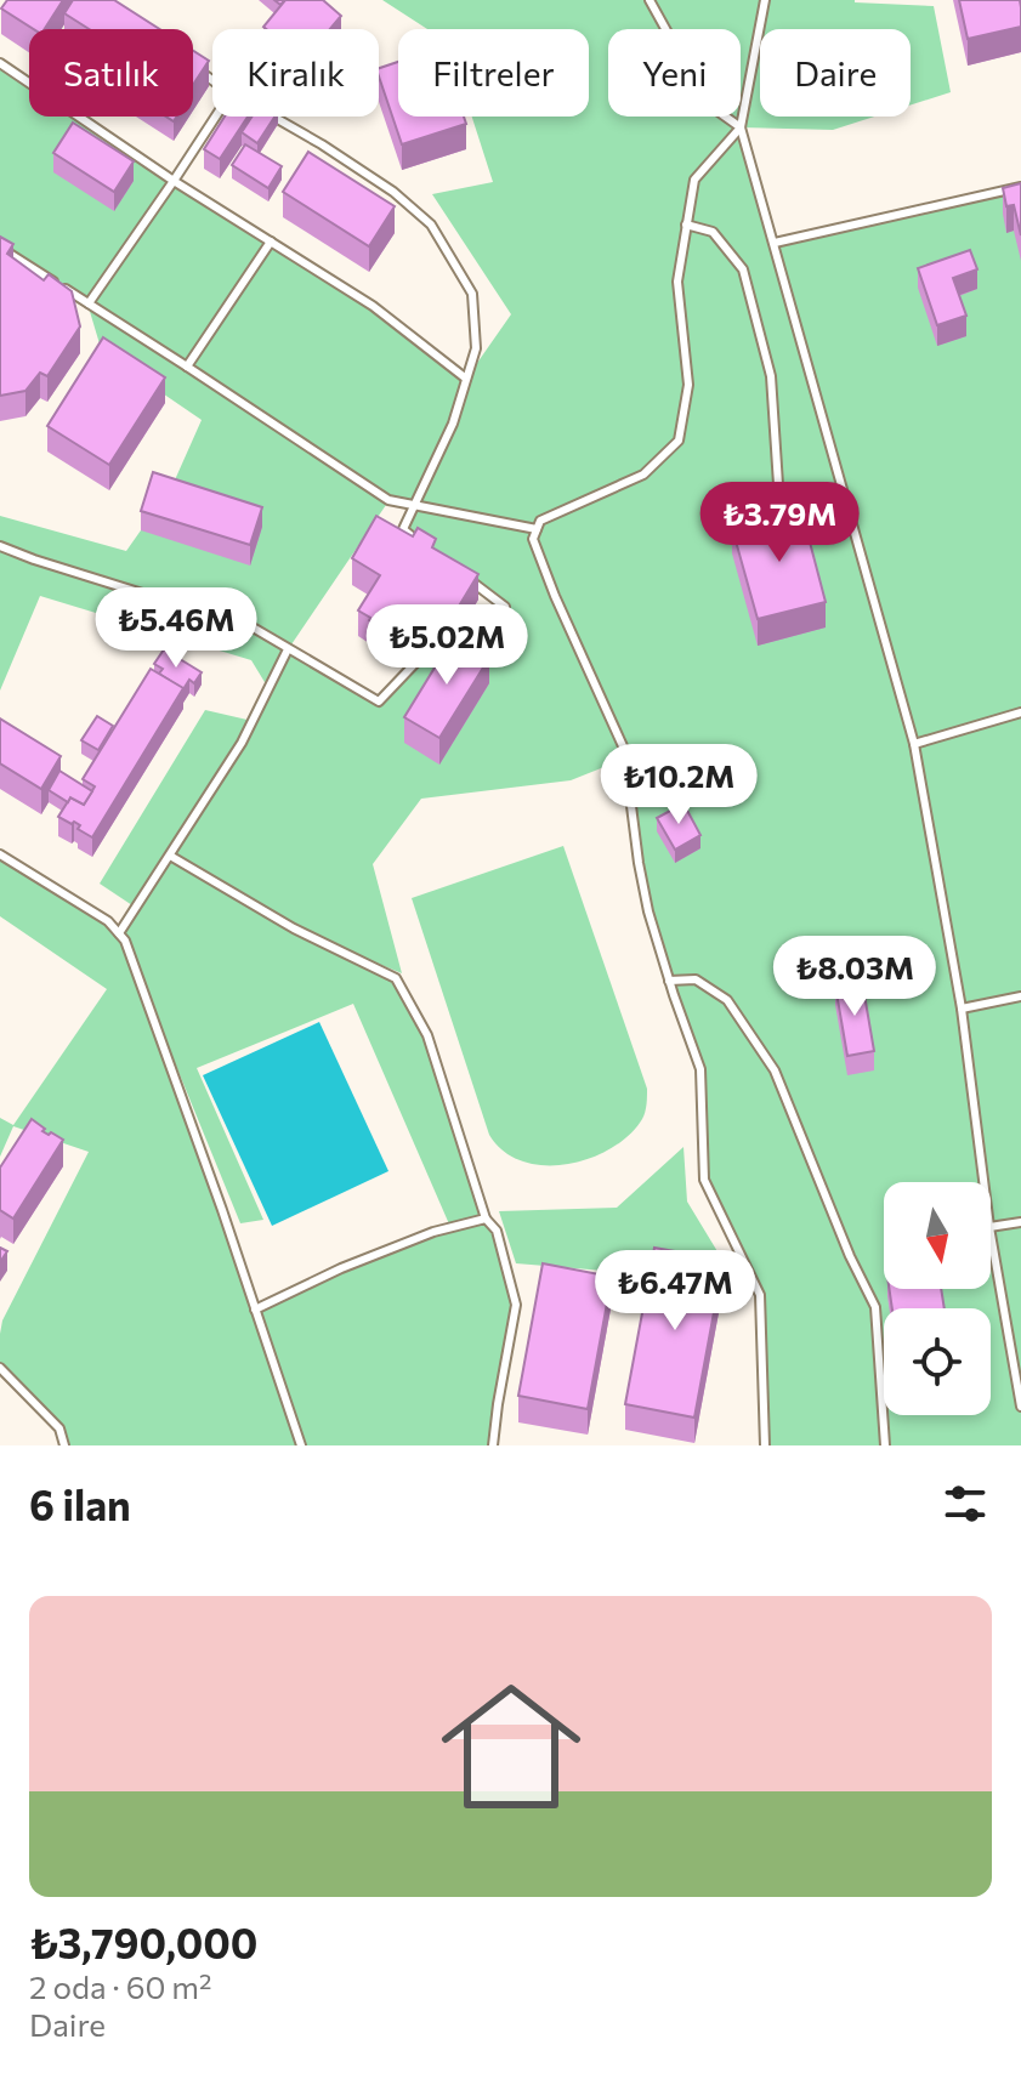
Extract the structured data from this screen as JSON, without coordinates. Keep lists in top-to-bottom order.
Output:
{
  "north": "bottom",
  "page": {
    "chip": [
      "Satılık",
      "Kiralık",
      "Filtreler",
      "Yeni",
      "Daire"
    ],
    "price": [
      "₺3.79M",
      "₺5.46M",
      "₺5.02M",
      "₺10.2M",
      "₺8.03M",
      "₺6.47M"
    ],
    "heading": "6 ilan",
    "list": [
      {
        "name": "₺3,790,000",
        "note": "2 oda · 60 m² · Daire"
      }
    ]
  }
}
